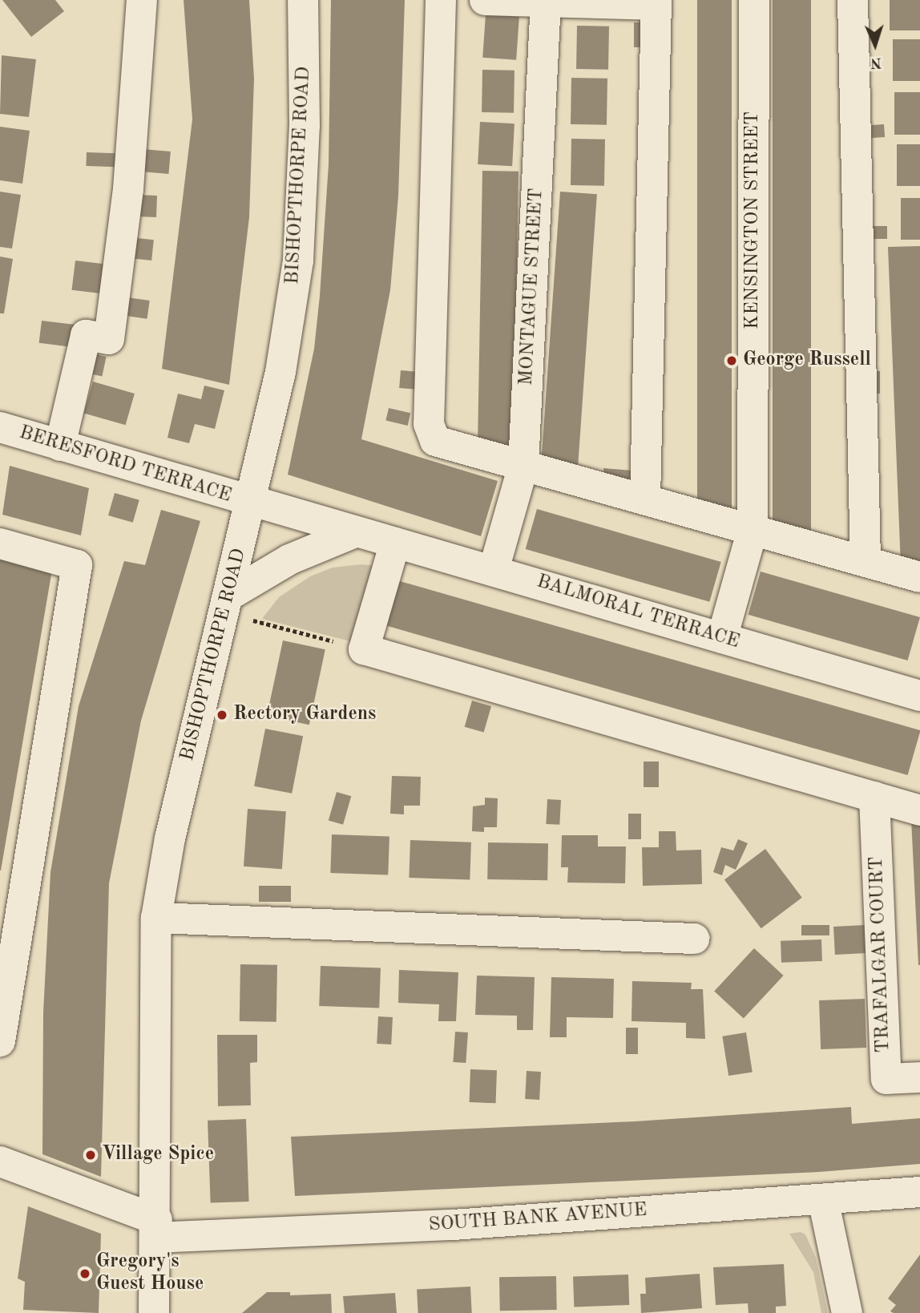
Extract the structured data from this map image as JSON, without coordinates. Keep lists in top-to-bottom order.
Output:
{
  "streets": {
    "street": [
      "BISHOPTHORPE ROAD",
      "KENSINGTON STREET",
      "MONTAGUE STREET",
      "BERESFORD TERRACE",
      "BALMORAL TERRACE",
      "TRAFALGAR COURT",
      "SOUTH BANK AVENUE"
    ]
  },
  "crossings": [
    ["BISHOPTHORPE ROAD", "BERESFORD TERRACE"],
    ["BISHOPTHORPE ROAD", "BALMORAL TERRACE"],
    ["BISHOPTHORPE ROAD", "SOUTH BANK AVENUE"],
    ["KENSINGTON STREET", "BALMORAL TERRACE"],
    ["MONTAGUE STREET", "BALMORAL TERRACE"],
    ["BERESFORD TERRACE", "BALMORAL TERRACE"]
  ],
  "places": [
    "George Russell",
    "Rectory Gardens",
    "Village Spice",
    "Gregory's Guest House"
  ],
  "north": "bottom"
}
